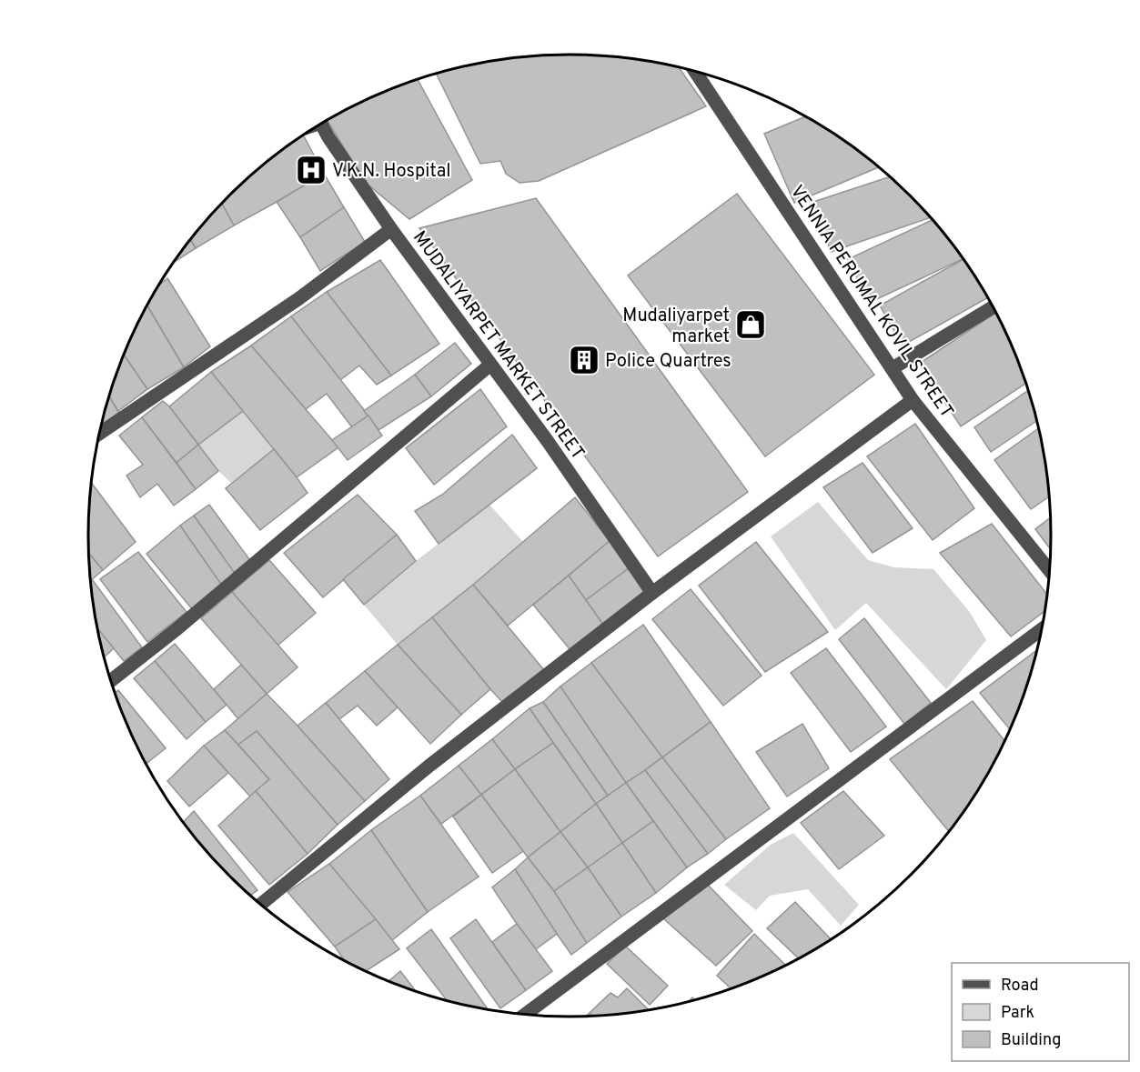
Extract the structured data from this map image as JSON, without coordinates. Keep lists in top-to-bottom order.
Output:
{
  "streets": {
    "street": ["VENNIA PERUMAL KOVIL STREET", "MUDALIYARPET MARKET STREET"]
  },
  "places": {
    "hospital": ["V.K.N. Hospital"],
    "shop": ["Mudaliyarpet market"],
    "building": ["Police Quartres"]
  },
  "legend": ["Road", "Park", "Building"]
}
